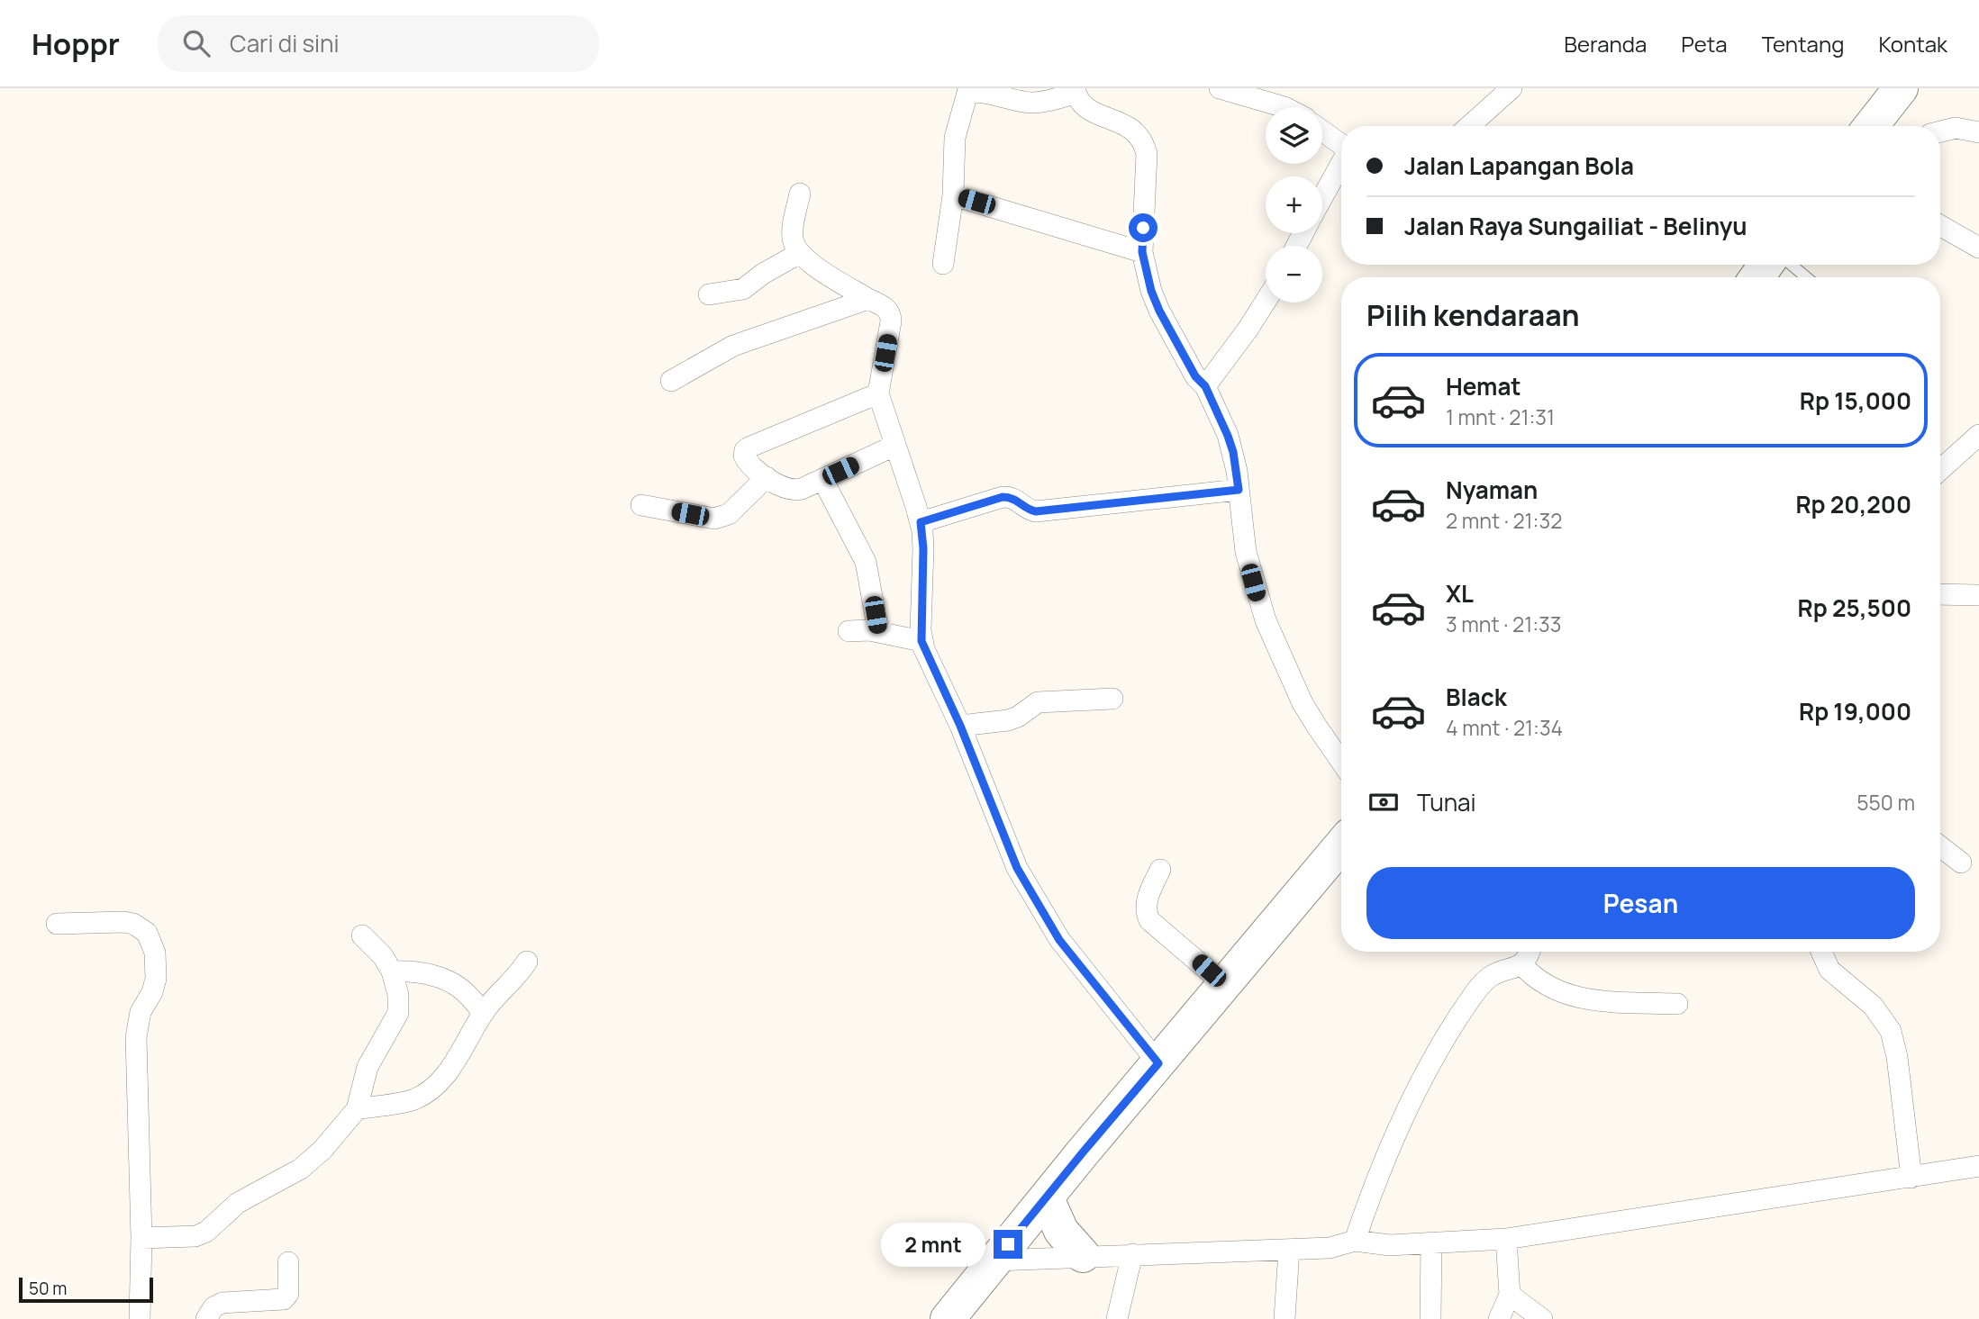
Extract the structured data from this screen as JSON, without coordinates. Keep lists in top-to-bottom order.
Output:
{
  "scale_bar": "50 m",
  "page": {
    "header": "Hoppr",
    "search": "Cari di sini",
    "nav": [
      "Beranda",
      "Peta",
      "Tentang",
      "Kontak"
    ],
    "map_buttons": ["+", "−"],
    "banner": ["Jalan Lapangan Bola", "Jalan Raya Sungailiat - Belinyu"],
    "heading": "Pilih kendaraan",
    "list": [
      {
        "name": "Hemat",
        "note": "1 mnt · 21:31",
        "value": "Rp 15,000"
      },
      {
        "name": "Nyaman",
        "note": "2 mnt · 21:32",
        "value": "Rp 20,200"
      },
      {
        "name": "XL",
        "note": "3 mnt · 21:33",
        "value": "Rp 25,500"
      },
      {
        "name": "Black",
        "note": "4 mnt · 21:34",
        "value": "Rp 19,000"
      }
    ],
    "pay": ["Tunai", "550 m"],
    "buttons": "Pesan",
    "bubble": "2 mnt",
    "scale": "50 m"
  }
}
